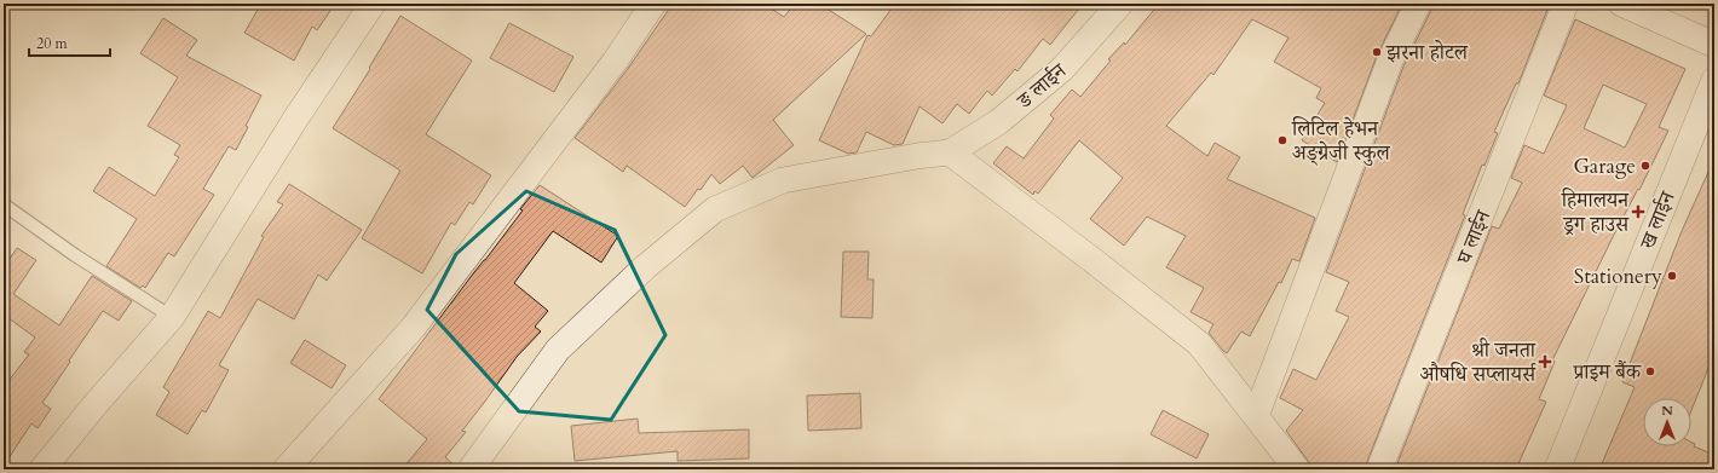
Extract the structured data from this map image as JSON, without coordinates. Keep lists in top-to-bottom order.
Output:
{
  "streets": {
    "street": ["ङ लाईन", "ख लाईन", "घ लाईन"]
  },
  "places": {
    "other": [
      "झरना होटल",
      "लिटिल हेभन अङ्‍ग्रेजी स्कुल",
      "Garage",
      "Stationery",
      "प्राइम बैंक"
    ],
    "health": ["हिमालयन ड्रग हाउस", "श्री जनता औषधि सप्लायर्स"]
  },
  "scale_bar": "20 m",
  "north": "top"
}
